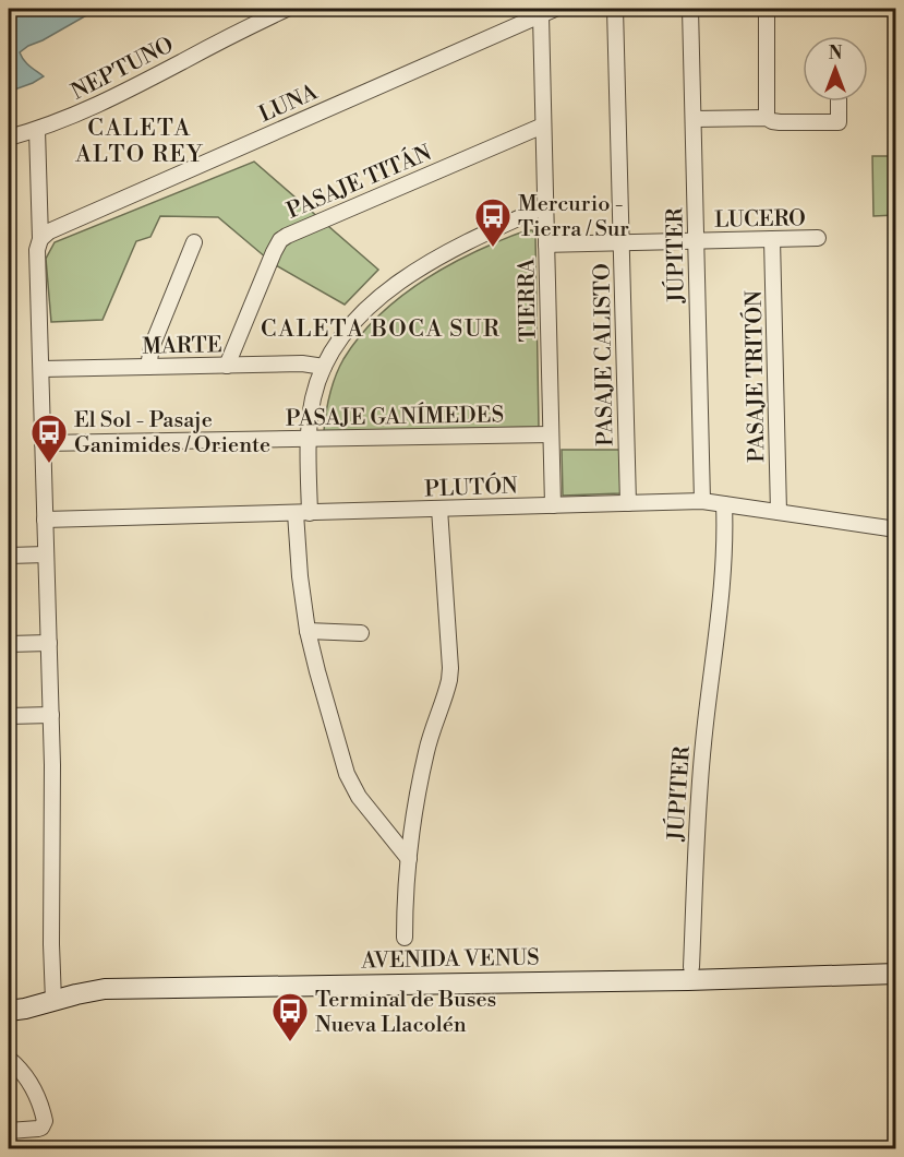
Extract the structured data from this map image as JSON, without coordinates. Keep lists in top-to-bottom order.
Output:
{
  "streets": {
    "street": [
      "NEPTUNO",
      "LUNA",
      "PASAJE TITÁN",
      "LUCERO",
      "JÚPITER",
      "TIERRA",
      "MARTE",
      "PASAJE CALISTO",
      "PASAJE TRITÓN",
      "PASAJE GANÍMEDES",
      "PLUTÓN",
      "AVENIDA VENUS"
    ]
  },
  "crossings": [
    ["LUNA", "TIERRA"],
    ["PASAJE TITÁN", "TIERRA"],
    ["PASAJE TITÁN", "MARTE"],
    ["LUCERO", "JÚPITER"],
    ["LUCERO", "TIERRA"],
    ["LUCERO", "PASAJE CALISTO"],
    ["LUCERO", "PASAJE TRITÓN"],
    ["JÚPITER", "PLUTÓN"],
    ["JÚPITER", "AVENIDA VENUS"],
    ["TIERRA", "PASAJE GANÍMEDES"],
    ["TIERRA", "PLUTÓN"],
    ["PASAJE CALISTO", "PLUTÓN"],
    ["PASAJE TRITÓN", "PLUTÓN"]
  ],
  "districts": ["CALETA ALTO REY", "CALETA BOCA SUR"],
  "places": {
    "bus stop": ["Mercurio - Tierra / Sur", "El Sol - Pasaje Ganimides / Oriente", "Terminal de Buses Nueva Llacolén"]
  },
  "north": "top"
}
